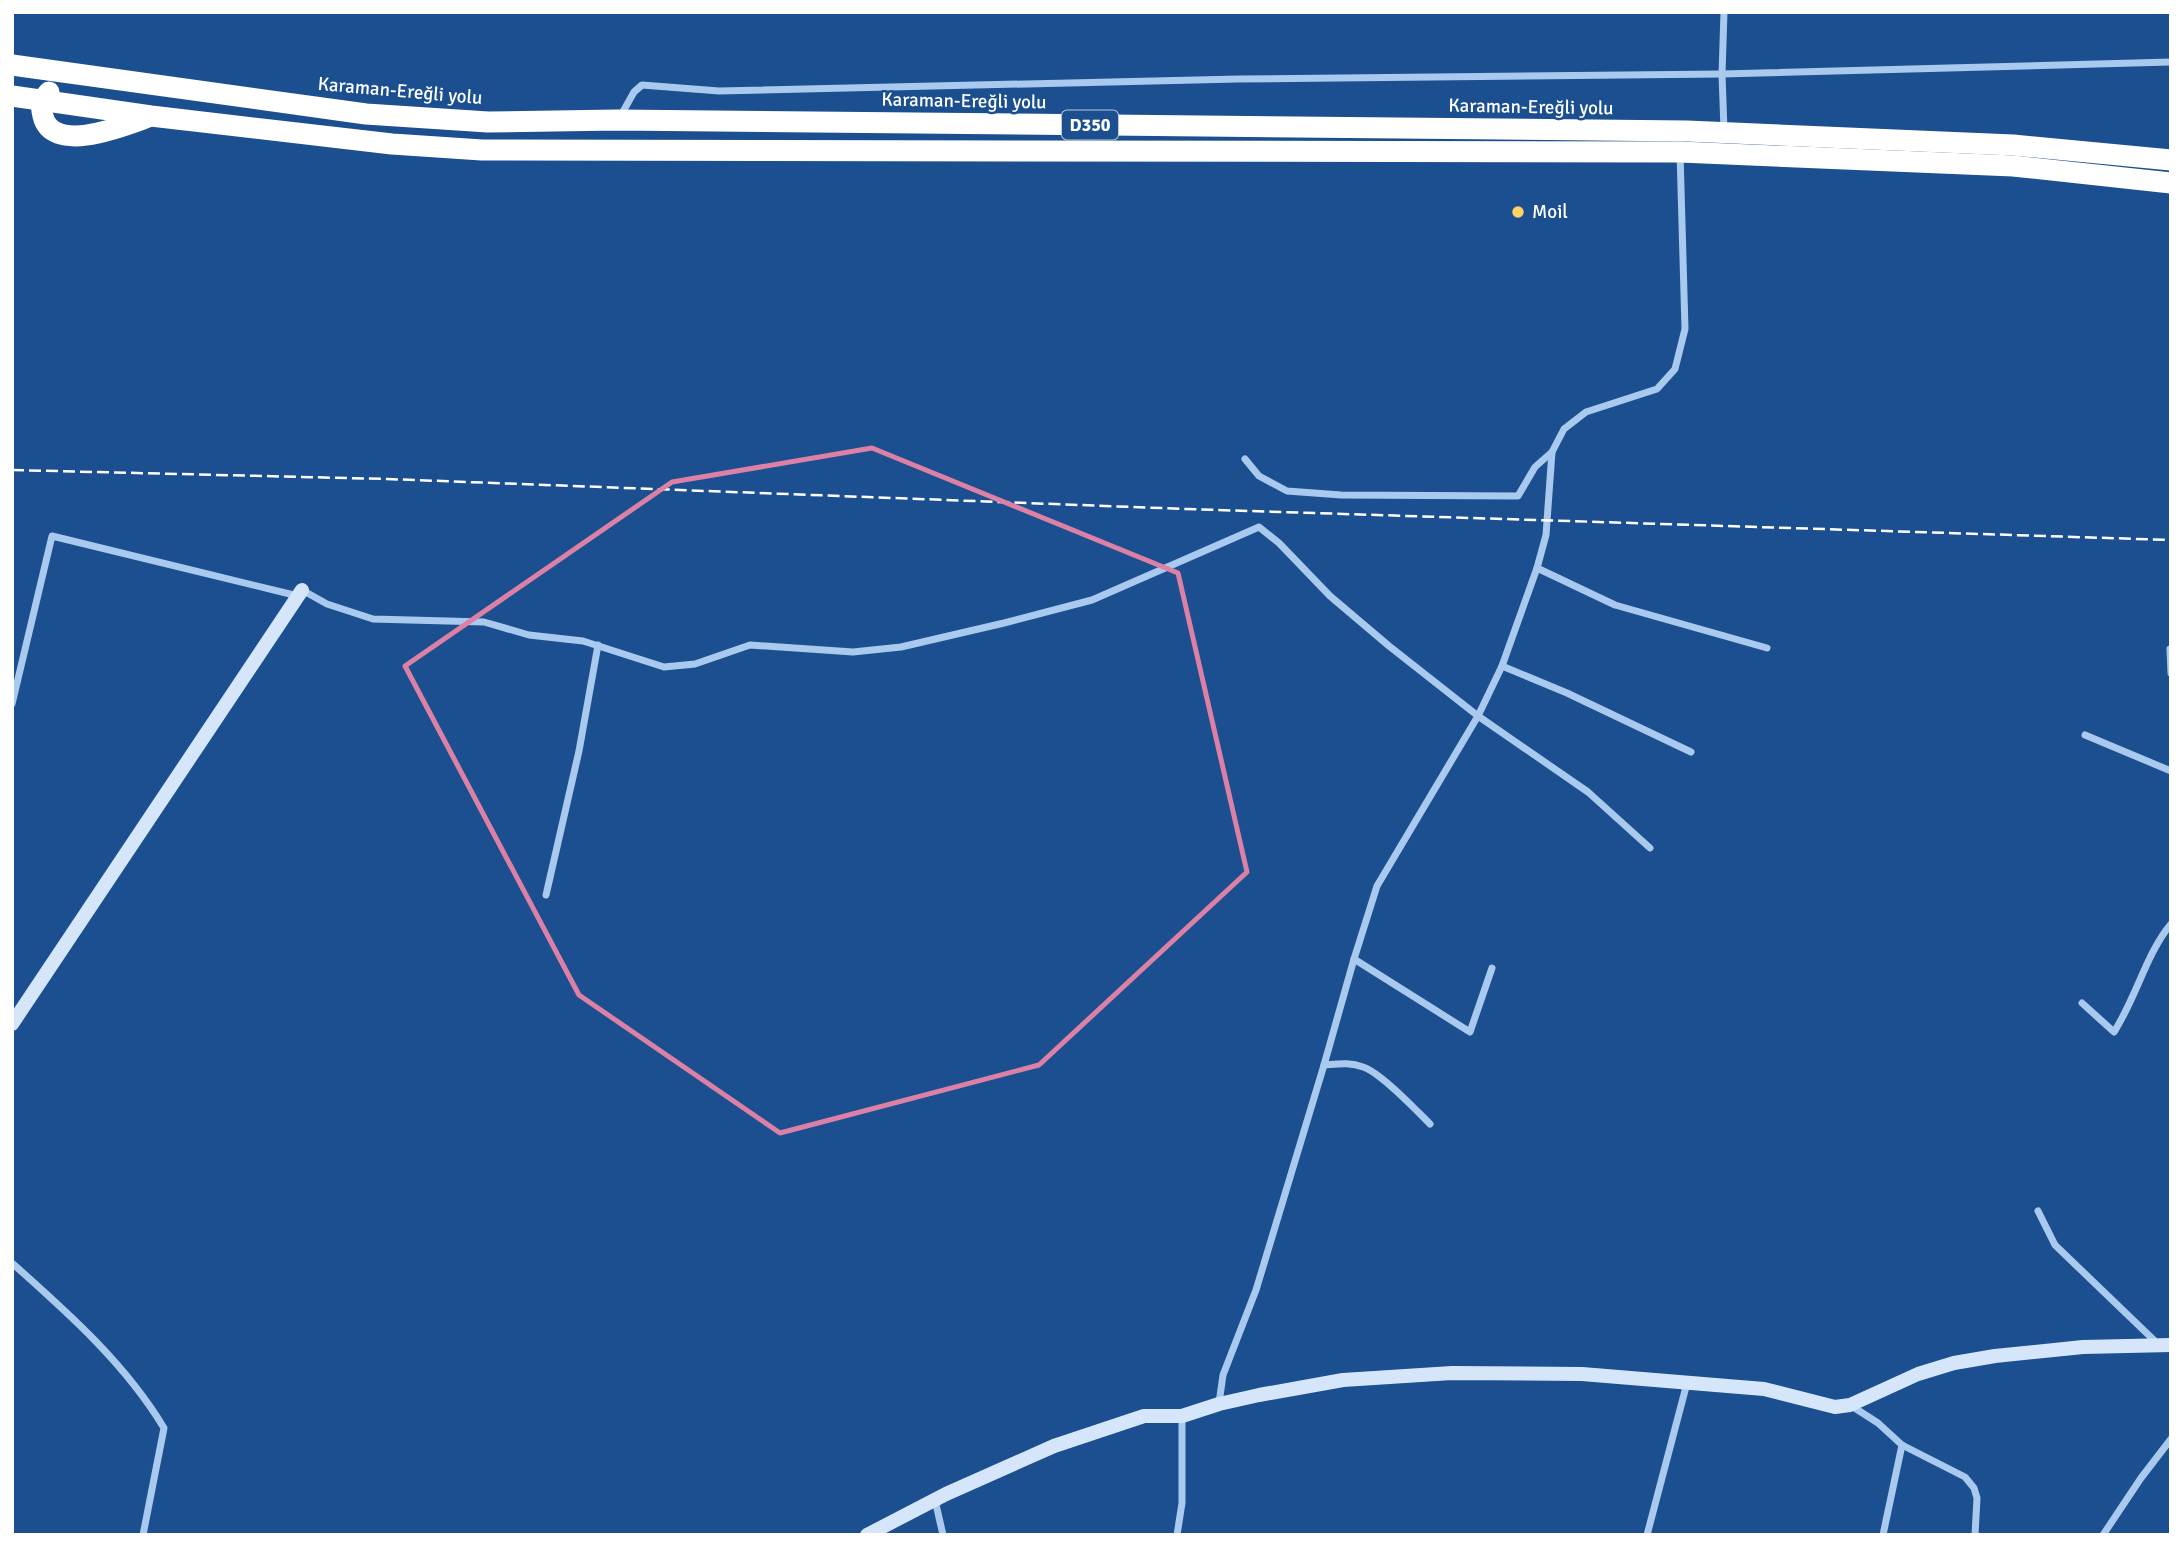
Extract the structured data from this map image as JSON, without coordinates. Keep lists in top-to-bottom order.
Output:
{
  "streets": {
    "highway": ["Karaman-Ereğli yolu", "D350"]
  },
  "places": ["Moil"]
}
